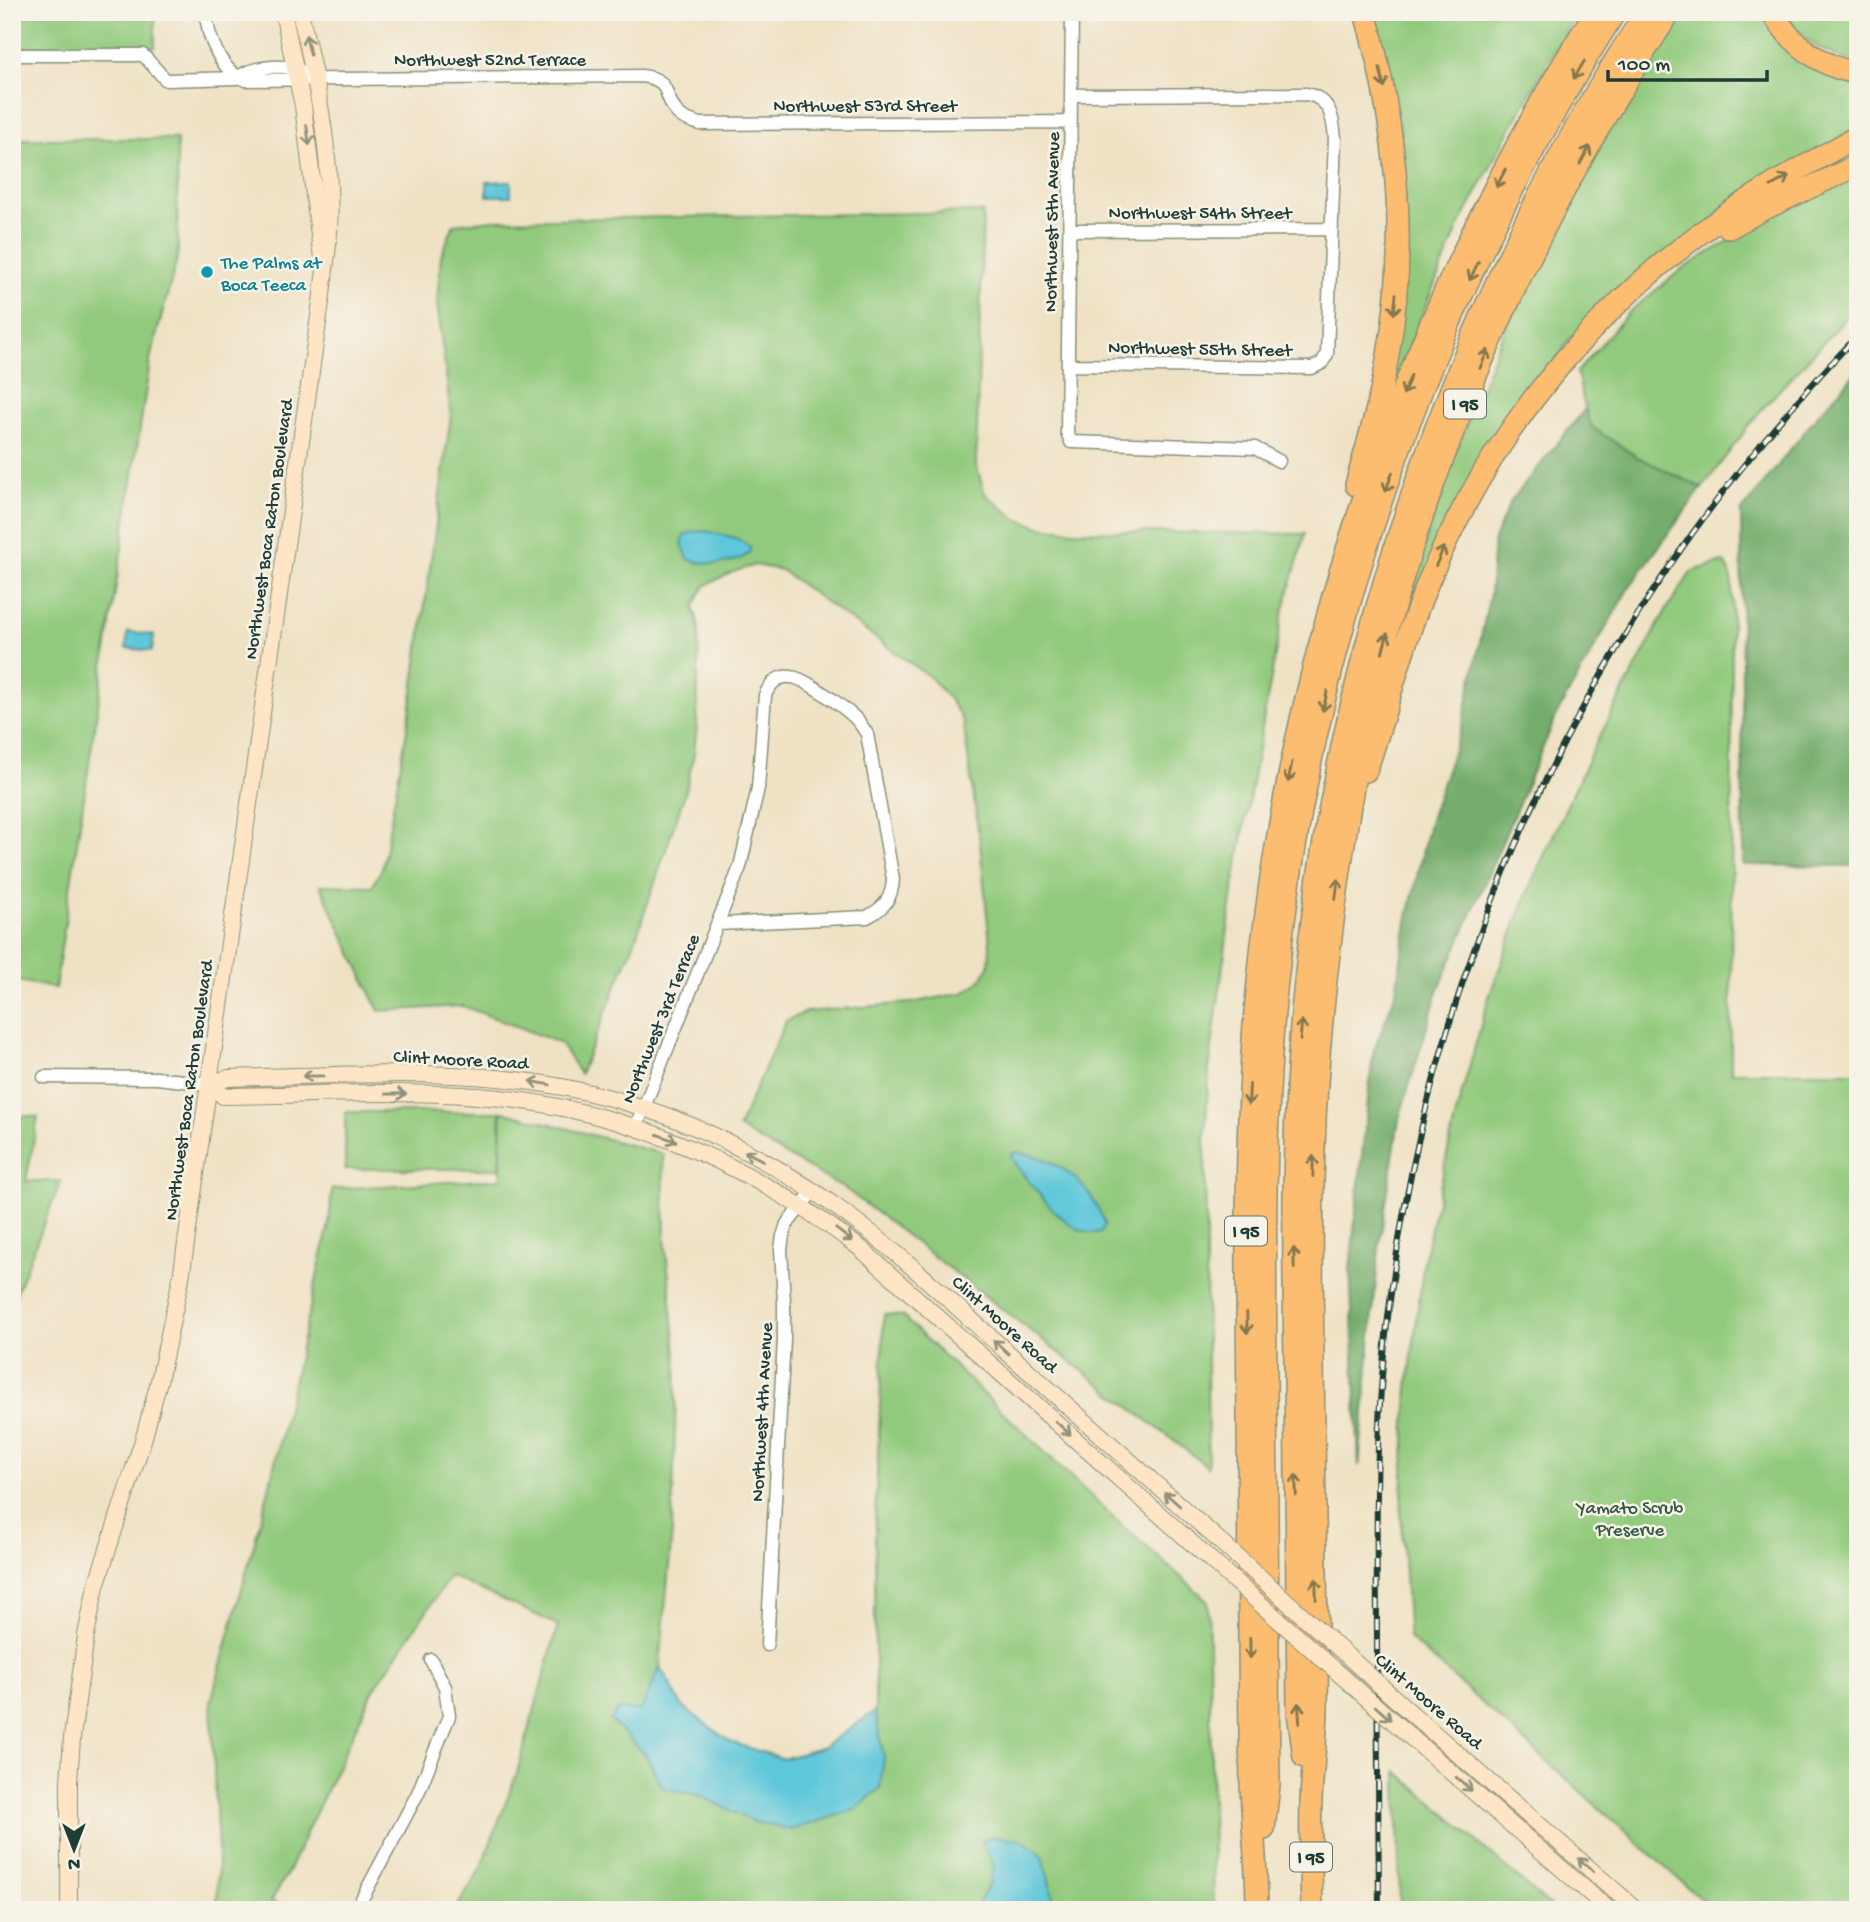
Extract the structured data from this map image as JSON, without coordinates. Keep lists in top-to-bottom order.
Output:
{
  "streets": {
    "highway": ["I 95"],
    "street": [
      "Northwest 52nd Terrace",
      "Northwest 53rd Street",
      "Northwest 54th Street",
      "Northwest 5th Avenue",
      "Northwest 55th Street",
      "Northwest Boca Raton Boulevard",
      "Northwest 3rd Terrace",
      "Clint Moore Road",
      "Northwest 4th Avenue"
    ]
  },
  "crossings": [
    ["Northwest 52nd Terrace", "Northwest 53rd Street"],
    ["Northwest 52nd Terrace", "Northwest Boca Raton Boulevard"],
    ["Northwest 53rd Street", "Northwest 5th Avenue"],
    ["Northwest 54th Street", "Northwest 5th Avenue"],
    ["Northwest 54th Street", "Northwest 55th Street"],
    ["Northwest 5th Avenue", "Northwest 55th Street"],
    ["Northwest Boca Raton Boulevard", "Clint Moore Road"],
    ["Northwest 3rd Terrace", "Clint Moore Road"],
    ["Clint Moore Road", "Northwest 4th Avenue"]
  ],
  "parks": ["Yamato Scrub Preserve"],
  "places": ["The Palms at Boca Teeca"],
  "scale_bar": "100 m",
  "north": "bottom"
}
